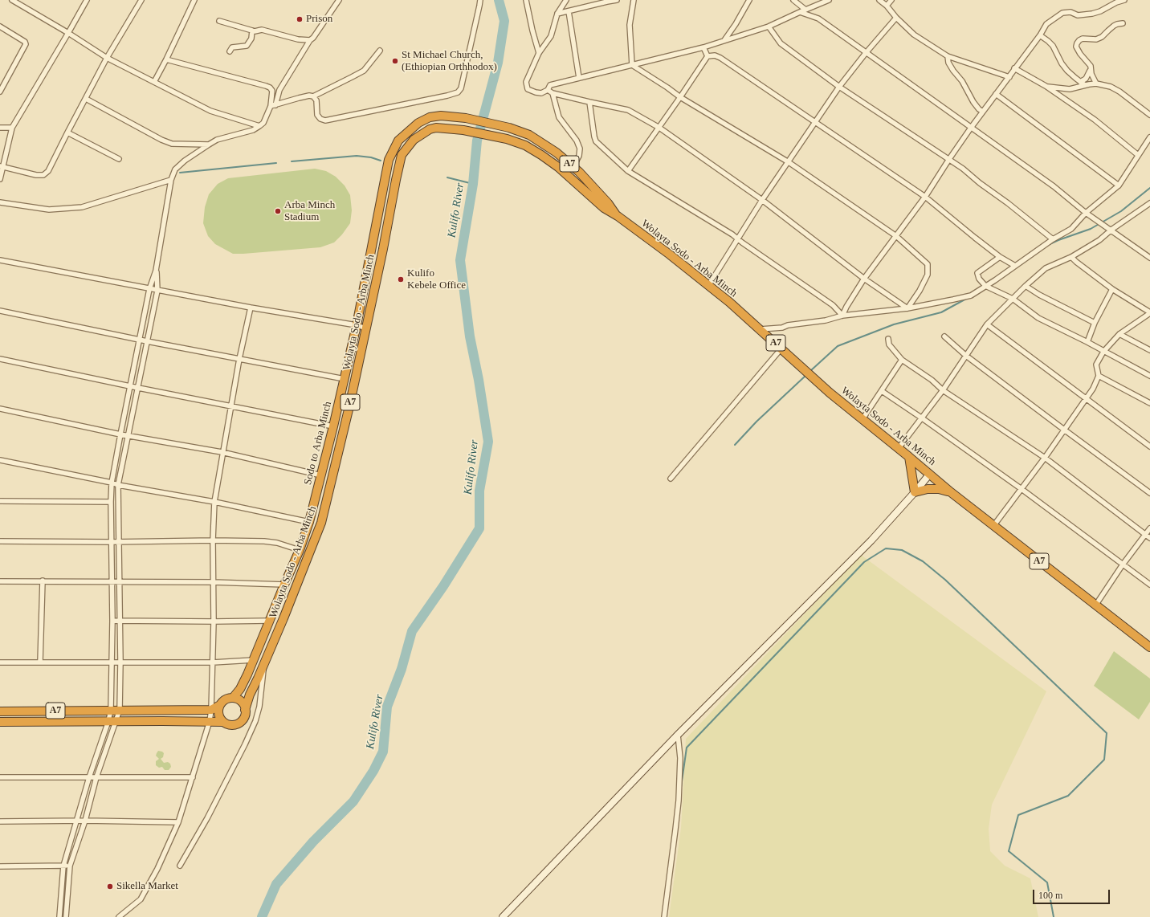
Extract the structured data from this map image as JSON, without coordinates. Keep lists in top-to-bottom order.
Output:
{
  "streets": {
    "highway": ["A7", "Wolayta Sodo - Arba Minch", "Sodo to Arba Minch"]
  },
  "crossings": [
    ["A7", "Wolayta Sodo - Arba Minch"],
    ["A7", "Sodo to Arba Minch"],
    ["Wolayta Sodo - Arba Minch", "Sodo to Arba Minch"]
  ],
  "water": ["Kulifo River"],
  "places": [
    "Prison",
    "St Michael Church, (Ethiopian Orthhodox)",
    "Arba Minch Stadium",
    "Kulifo Kebele Office",
    "Sikella Market"
  ],
  "scale_bar": "100 m"
}
